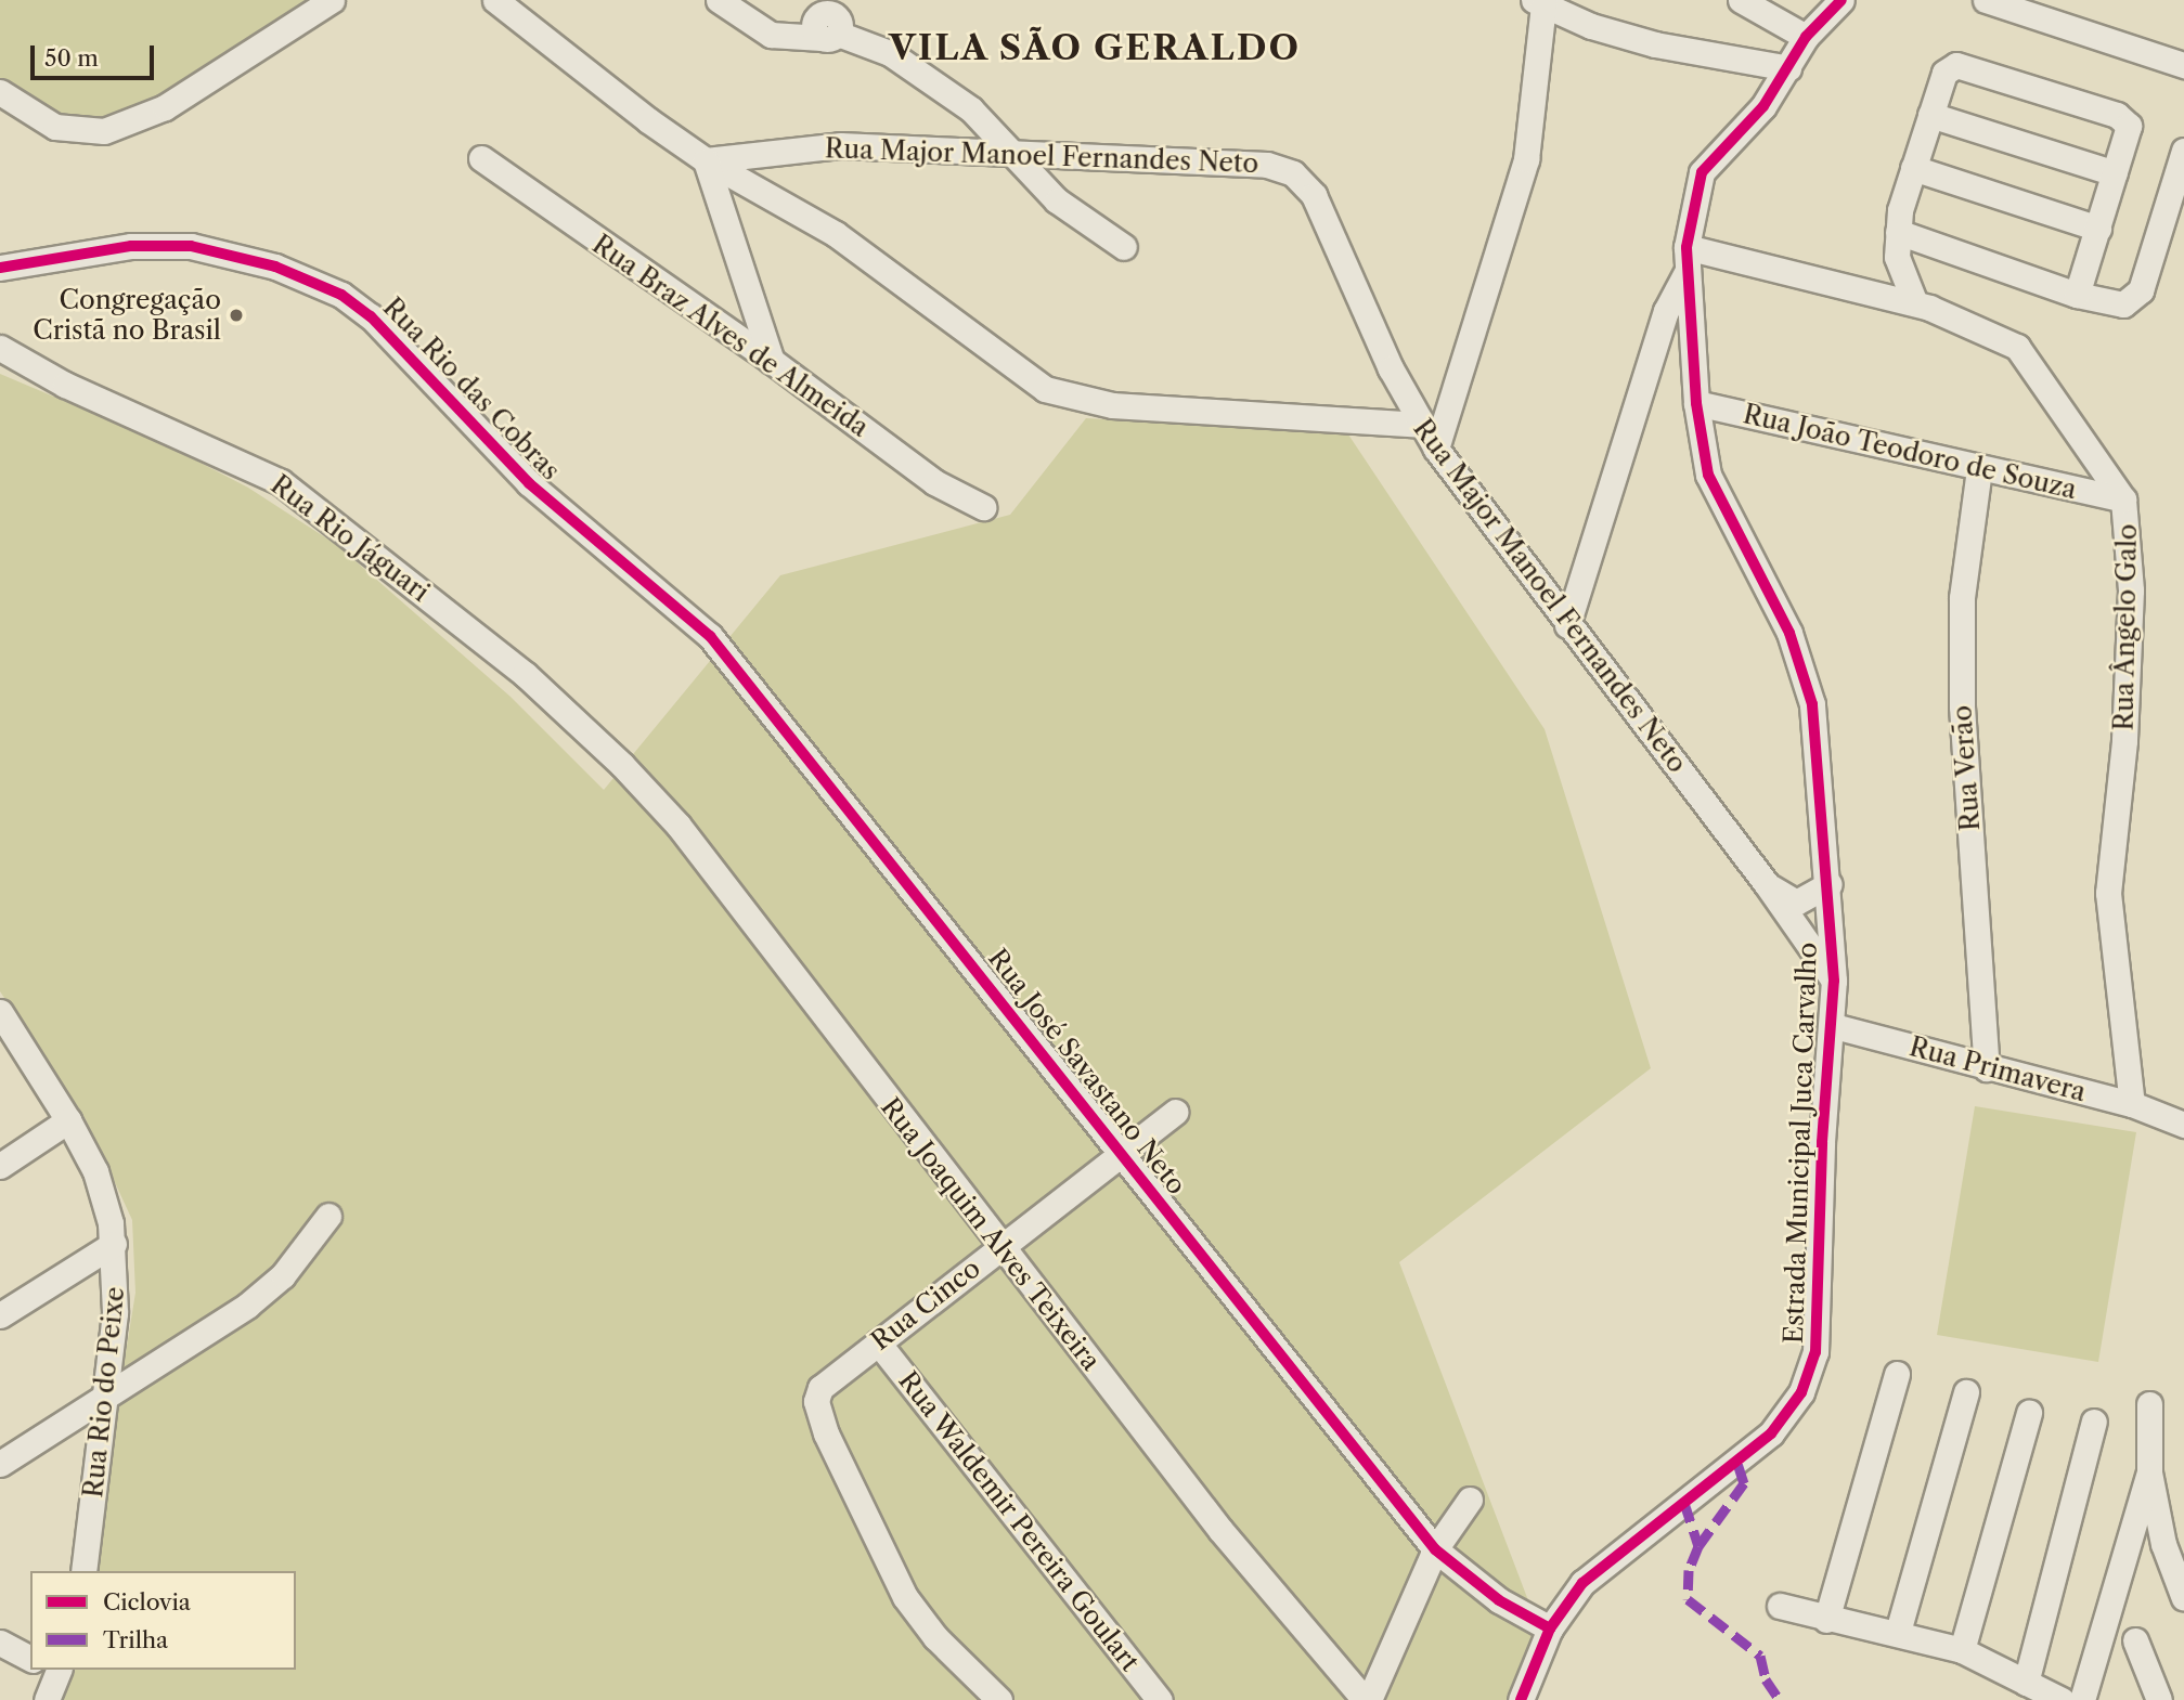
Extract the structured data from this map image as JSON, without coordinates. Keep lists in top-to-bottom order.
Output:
{
  "streets": {
    "street": [
      "Rua Major Manoel Fernandes Neto",
      "Rua Braz Alves de Almeida",
      "Rua Rio das Cobras",
      "Rua João Teodoro de Souza",
      "Rua Rio Jáguari",
      "Rua Ângelo Galo",
      "Rua Verão",
      "Rua Primavera",
      "Rua José Savastano Neto",
      "Estrada Municipal Juca Carvalho",
      "Rua Joaquim Alves Teixeira",
      "Rua Cinco",
      "Rua Rio do Peixe",
      "Rua Waldemir Pereira Goulart"
    ]
  },
  "crossings": [
    ["Rua Major Manoel Fernandes Neto", "Estrada Municipal Juca Carvalho"],
    ["Rua Rio das Cobras", "Rua José Savastano Neto"],
    ["Rua João Teodoro de Souza", "Rua Ângelo Galo"],
    ["Rua João Teodoro de Souza", "Rua Verão"],
    ["Rua João Teodoro de Souza", "Estrada Municipal Juca Carvalho"],
    ["Rua Rio Jáguari", "Rua Joaquim Alves Teixeira"],
    ["Rua Ângelo Galo", "Rua Primavera"],
    ["Rua Ângelo Galo", "Estrada Municipal Juca Carvalho"],
    ["Rua Verão", "Rua Primavera"],
    ["Rua Primavera", "Estrada Municipal Juca Carvalho"],
    ["Rua José Savastano Neto", "Estrada Municipal Juca Carvalho"],
    ["Rua José Savastano Neto", "Rua Cinco"],
    ["Rua Joaquim Alves Teixeira", "Rua Cinco"],
    ["Rua Cinco", "Rua Waldemir Pereira Goulart"]
  ],
  "districts": ["VILA SÃO GERALDO"],
  "places": ["Congregação Cristã no Brasil"],
  "legend": ["Ciclovia", "Trilha"],
  "scale_bar": "50 m"
}
